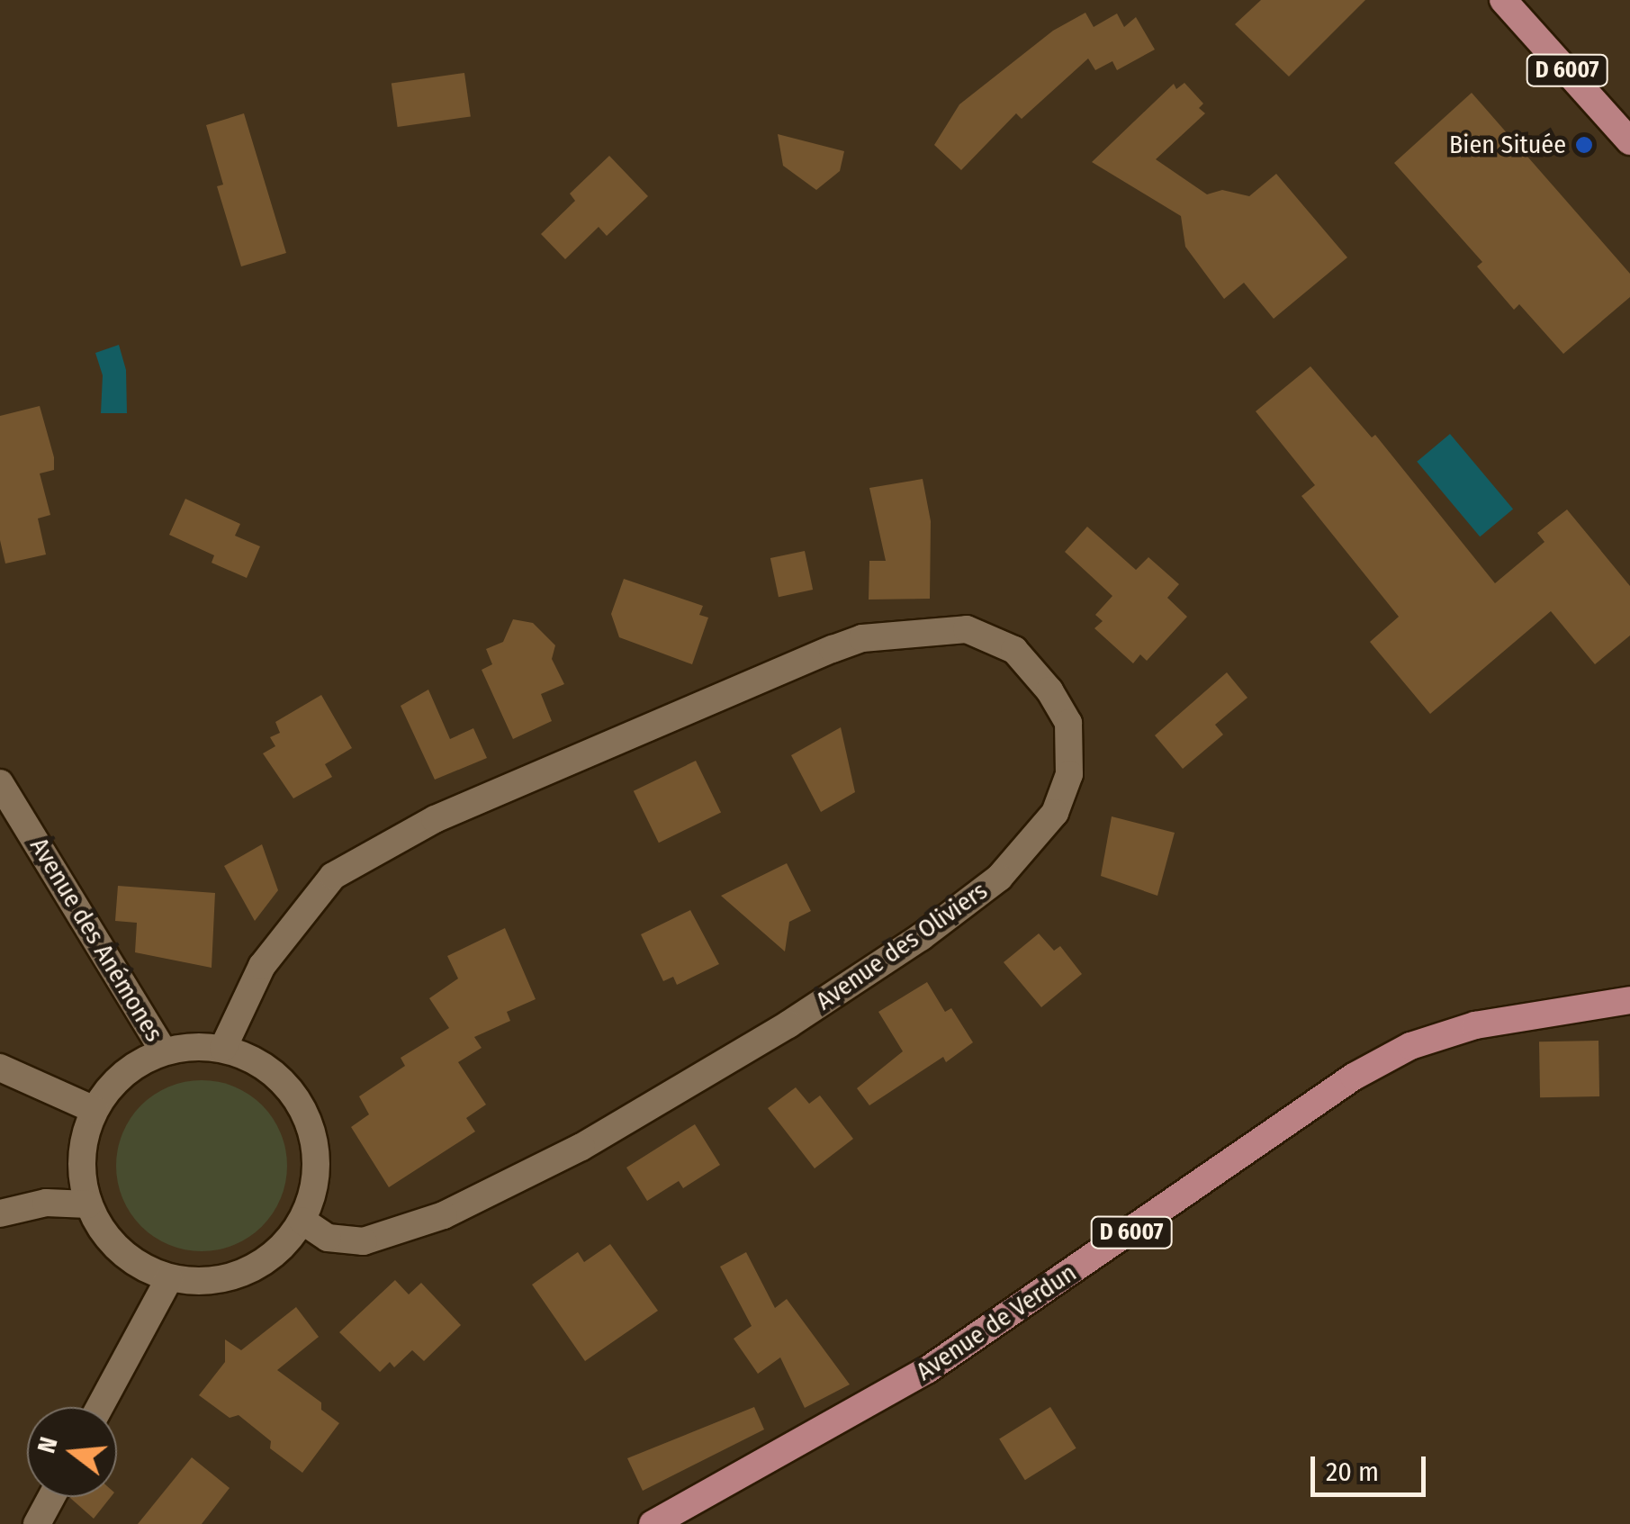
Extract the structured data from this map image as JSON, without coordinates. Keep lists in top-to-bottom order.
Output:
{
  "streets": {
    "main road": ["D 6007", "Avenue de Verdun"],
    "street": ["Avenue des Anémones", "Avenue des Oliviers"]
  },
  "crossings": [
    ["Avenue des Anémones", "Avenue des Oliviers"]
  ],
  "places": ["Bien Située"],
  "scale_bar": "20 m",
  "north": "left"
}
